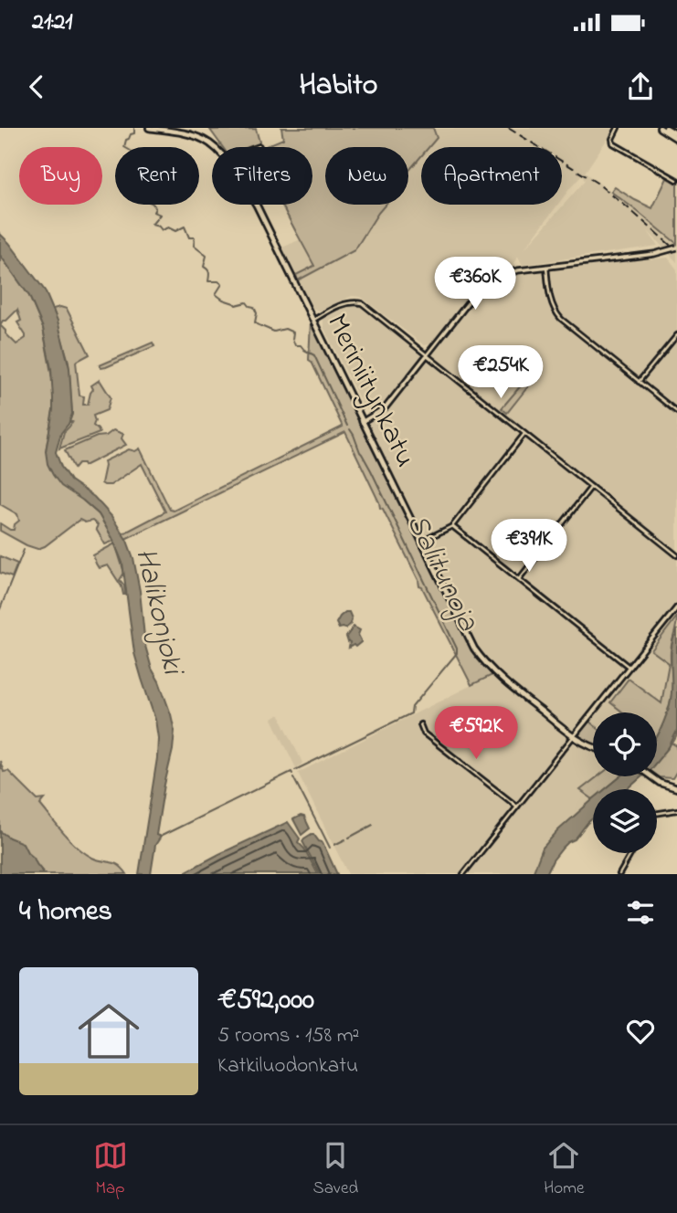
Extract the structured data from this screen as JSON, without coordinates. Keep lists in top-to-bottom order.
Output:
{
  "streets": {
    "main road": ["Meriniitynkatu"]
  },
  "water": ["Salitunoja", "Halikonjoki"],
  "page": {
    "status": "21:21",
    "header": "Habito",
    "chip": [
      "Buy",
      "Rent",
      "Filters",
      "New",
      "Apartment"
    ],
    "price": [
      "€360K",
      "€254K",
      "€391K",
      "€592K"
    ],
    "heading": "4 homes",
    "list": [
      {
        "name": "€592,000",
        "note": "5 rooms · 158 m² · Katkiluodonkatu"
      }
    ],
    "tabs": ["Map", "Saved", "Home"]
  }
}
